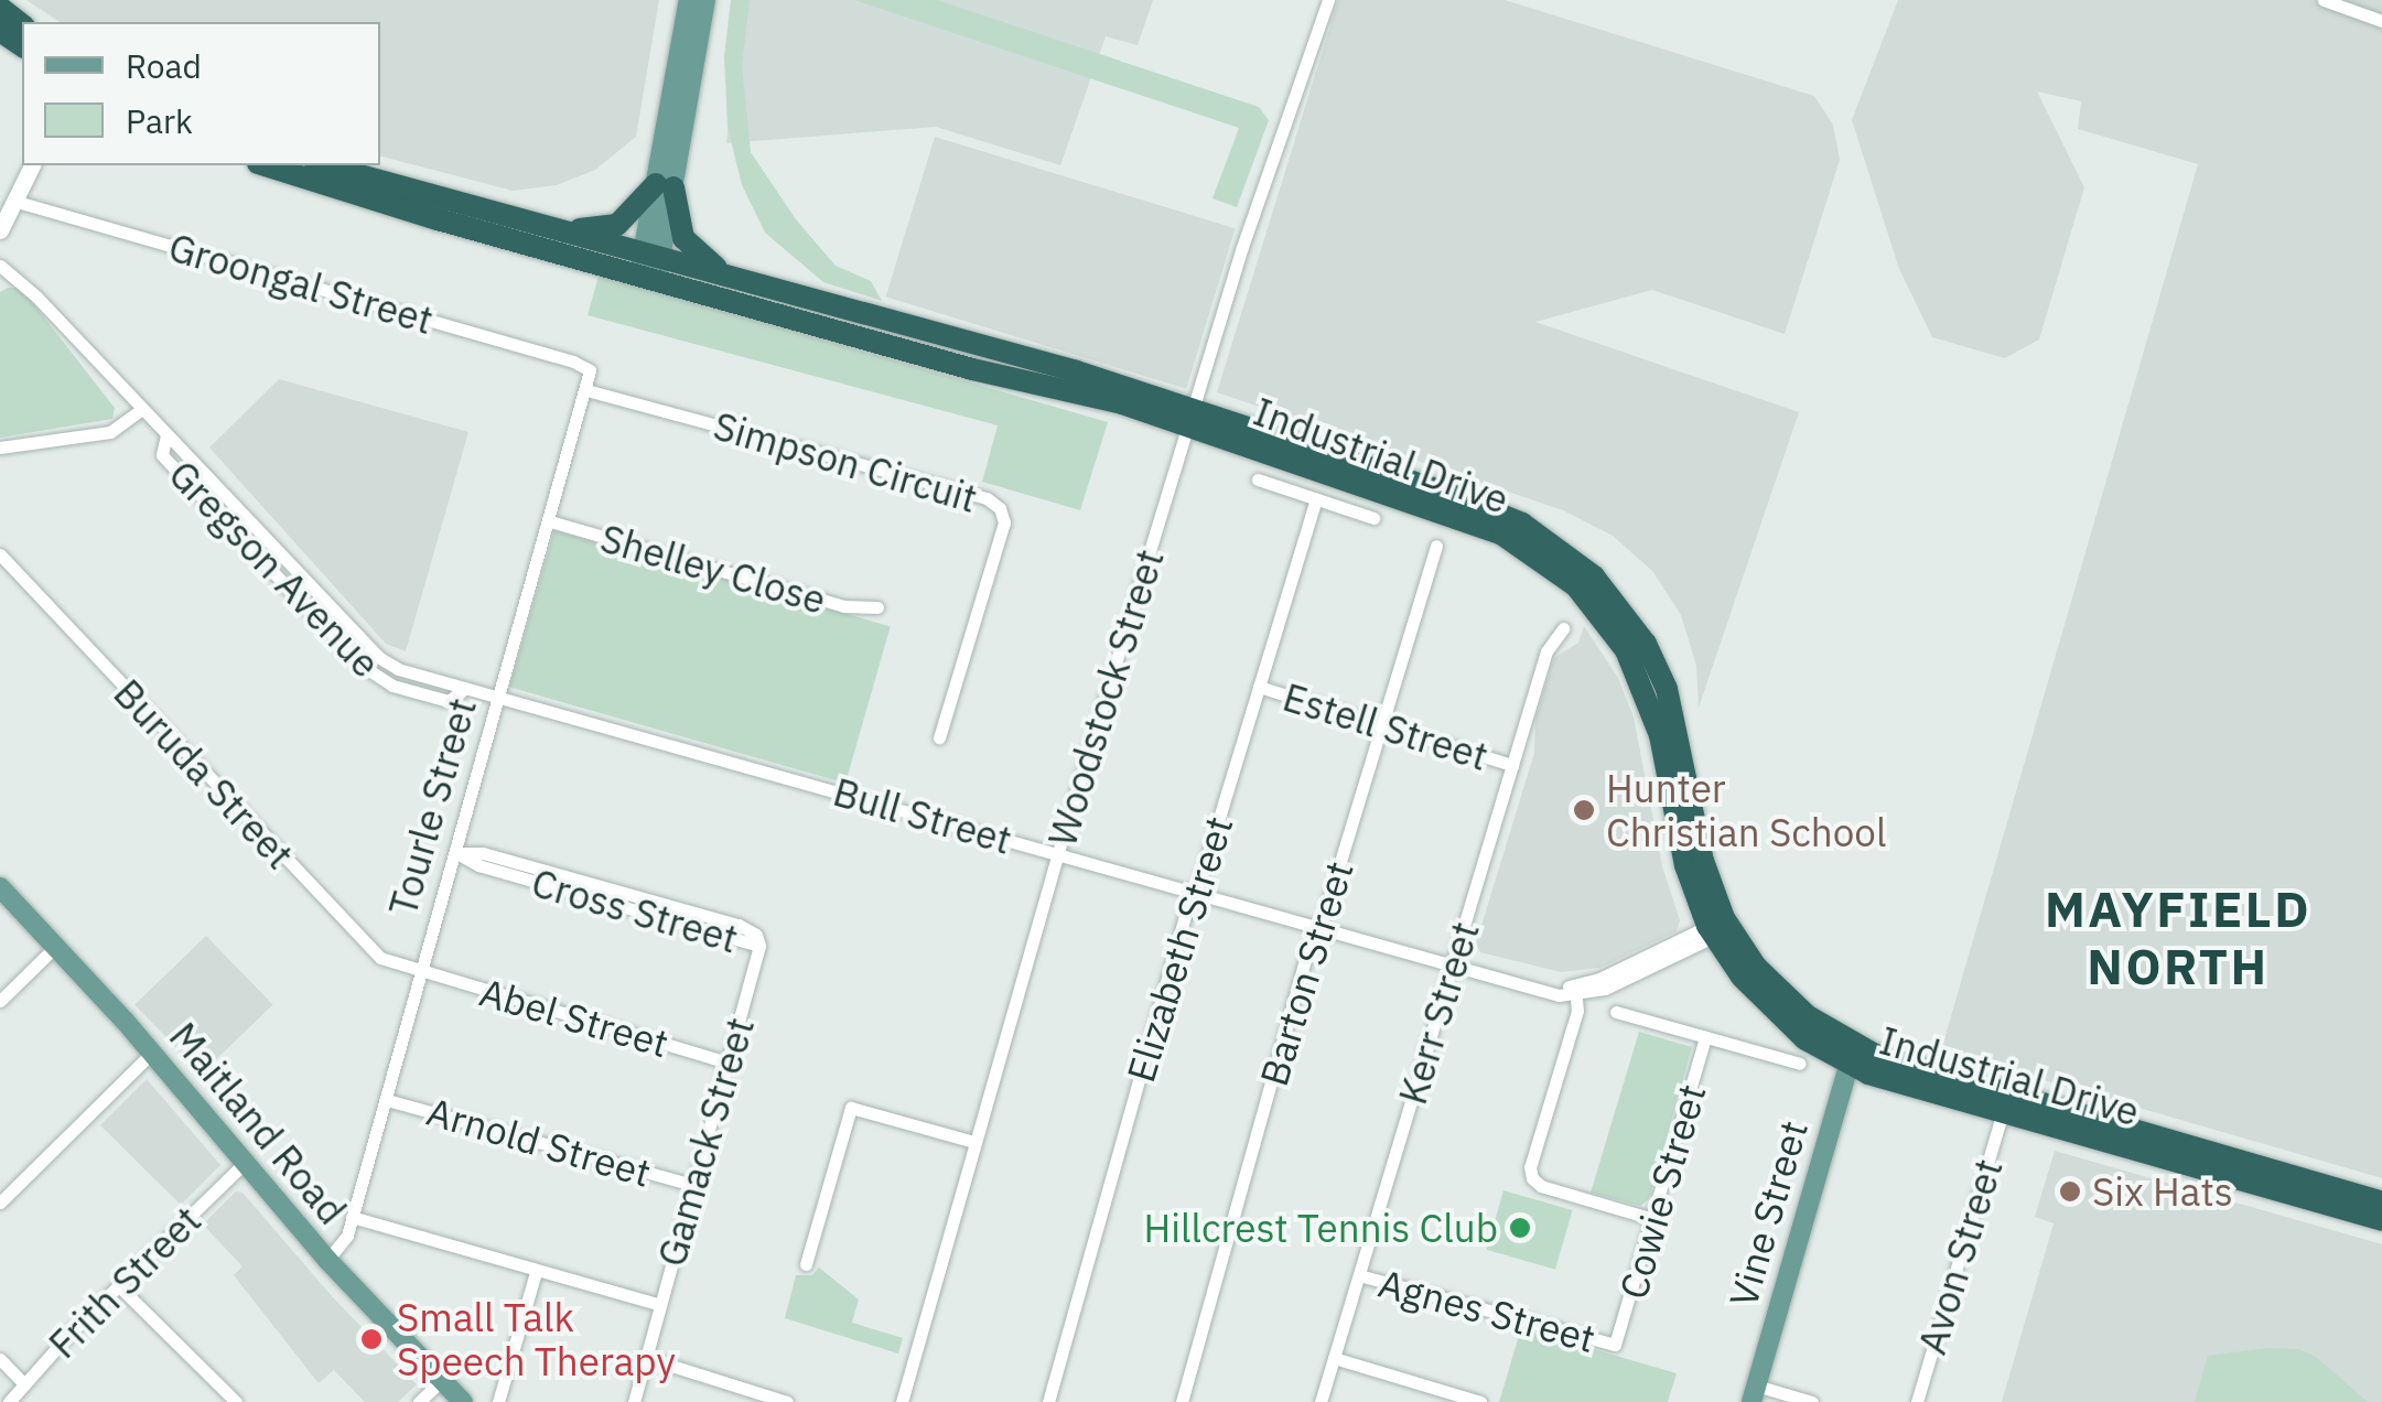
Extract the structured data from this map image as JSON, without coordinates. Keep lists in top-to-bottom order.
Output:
{
  "streets": {
    "highway": ["Industrial Drive"],
    "main road": ["Maitland Road", "Vine Street"],
    "street": [
      "Groongal Street",
      "Simpson Circuit",
      "Gregson Avenue",
      "Shelley Close",
      "Woodstock Street",
      "Estell Street",
      "Buruda Street",
      "Tourle Street",
      "Bull Street",
      "Cross Street",
      "Elizabeth Street",
      "Barton Street",
      "Kerr Street",
      "Abel Street",
      "Arnold Street",
      "Gamack Street",
      "Cowie Street",
      "Avon Street",
      "Frith Street",
      "Agnes Street"
    ]
  },
  "crossings": [
    ["Groongal Street", "Tourle Street"],
    ["Industrial Drive", "Woodstock Street"],
    ["Industrial Drive", "Bull Street"],
    ["Industrial Drive", "Vine Street"],
    ["Industrial Drive", "Avon Street"],
    ["Simpson Circuit", "Tourle Street"],
    ["Gregson Avenue", "Tourle Street"],
    ["Gregson Avenue", "Bull Street"],
    ["Shelley Close", "Tourle Street"],
    ["Woodstock Street", "Bull Street"],
    ["Estell Street", "Elizabeth Street"],
    ["Estell Street", "Barton Street"],
    ["Estell Street", "Kerr Street"],
    ["Buruda Street", "Tourle Street"],
    ["Buruda Street", "Abel Street"],
    ["Tourle Street", "Bull Street"],
    ["Tourle Street", "Cross Street"],
    ["Tourle Street", "Abel Street"],
    ["Tourle Street", "Maitland Road"],
    ["Tourle Street", "Arnold Street"],
    ["Bull Street", "Elizabeth Street"],
    ["Bull Street", "Barton Street"],
    ["Bull Street", "Kerr Street"],
    ["Cross Street", "Gamack Street"],
    ["Kerr Street", "Agnes Street"],
    ["Abel Street", "Gamack Street"],
    ["Maitland Road", "Frith Street"],
    ["Arnold Street", "Gamack Street"],
    ["Cowie Street", "Agnes Street"]
  ],
  "districts": ["MAYFIELD NORTH"],
  "places": [
    "Hunter Christian School",
    "Six Hats",
    "Hillcrest Tennis Club",
    "Small Talk Speech Therapy"
  ],
  "legend": ["Road", "Park"]
}
